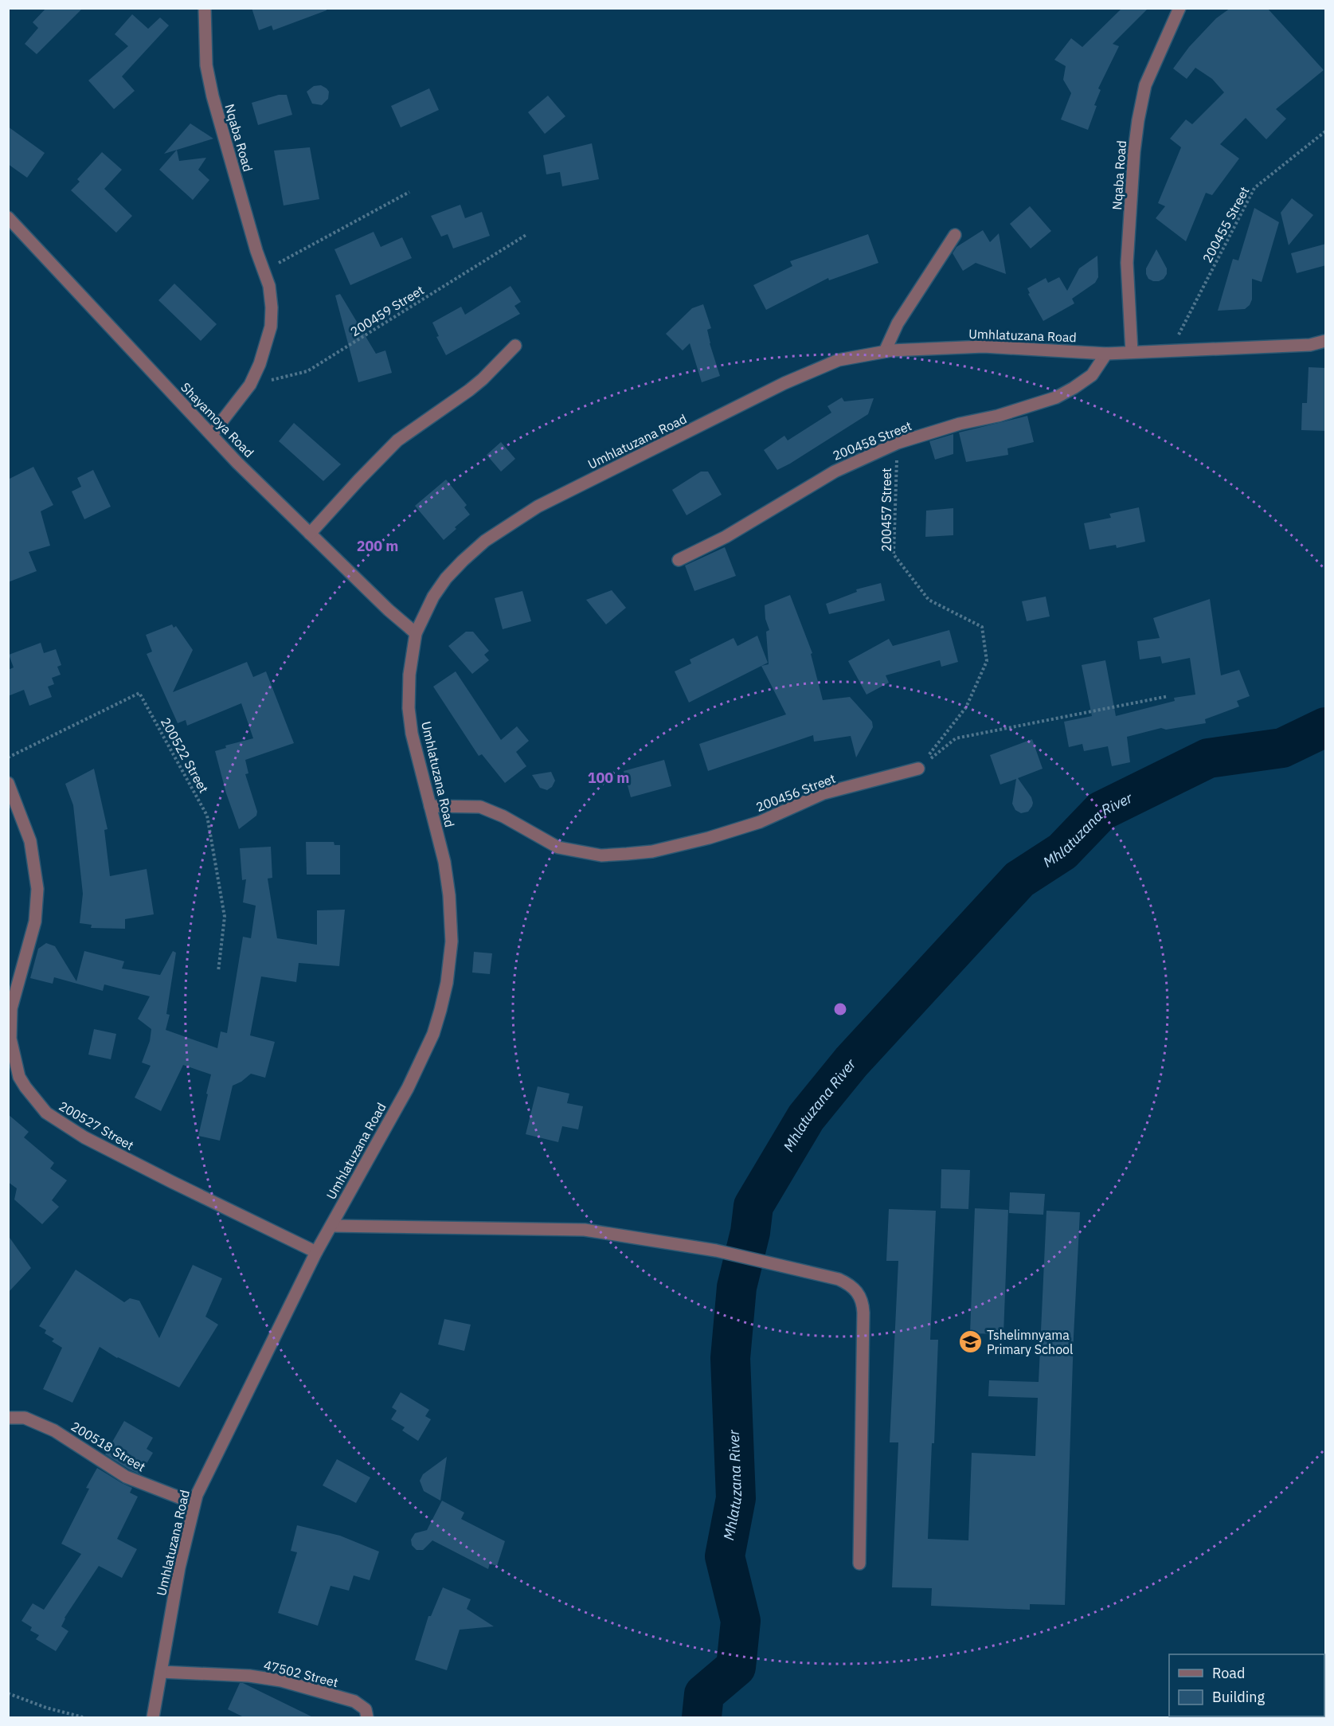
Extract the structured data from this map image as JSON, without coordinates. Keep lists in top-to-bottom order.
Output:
{
  "streets": {
    "street": [
      "Nqaba Road",
      "Umhlatuzana Road",
      "Shayamoya Road",
      "200458 Street",
      "200456 Street",
      "200527 Street",
      "200518 Street",
      "47502 Street"
    ],
    "path": [
      "200455 Street",
      "200459 Street",
      "200457 Street",
      "200522 Street"
    ]
  },
  "crossings": [
    ["Nqaba Road", "200459 Street"],
    ["Nqaba Road", "Umhlatuzana Road"],
    ["Nqaba Road", "Shayamoya Road"],
    ["200455 Street", "Umhlatuzana Road"],
    ["Umhlatuzana Road", "Shayamoya Road"],
    ["Umhlatuzana Road", "200458 Street"],
    ["Umhlatuzana Road", "200456 Street"],
    ["Umhlatuzana Road", "200527 Street"],
    ["Umhlatuzana Road", "200518 Street"],
    ["Umhlatuzana Road", "47502 Street"],
    ["200458 Street", "200457 Street"],
    ["200457 Street", "200456 Street"]
  ],
  "water": ["Mhlatuzana River"],
  "places": {
    "school or university": ["Tshelimnyama Primary School"]
  },
  "legend": ["Road", "Building"],
  "rings": ["200 m", "100 m"]
}
